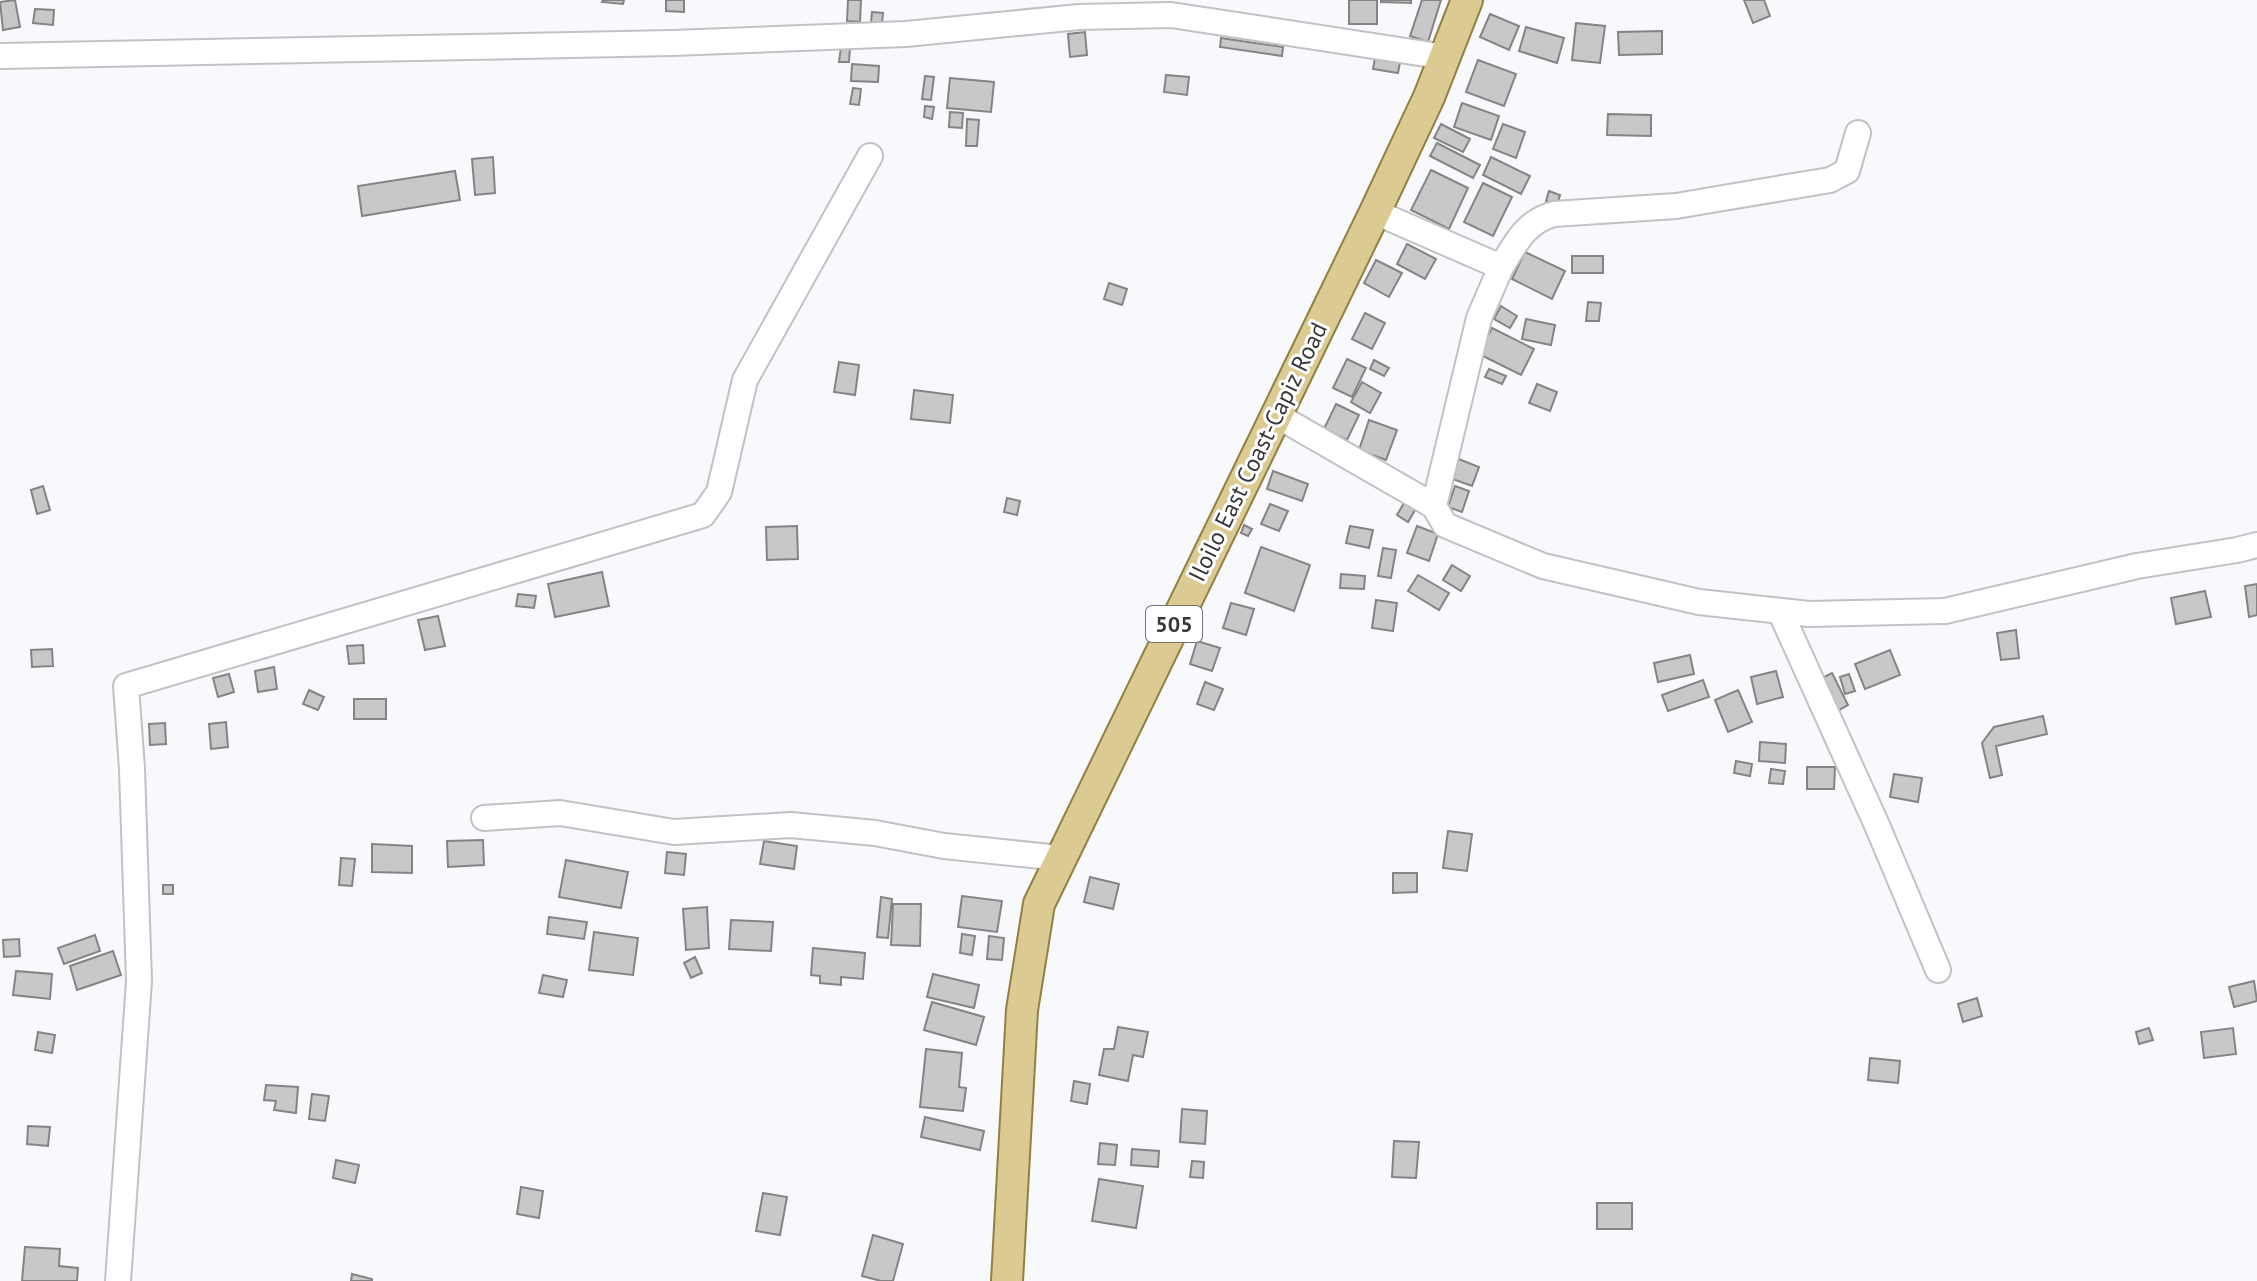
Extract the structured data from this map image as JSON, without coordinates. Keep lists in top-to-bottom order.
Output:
{
  "streets": {
    "main road": ["Iloilo East Coast-Capiz Road", "505"]
  }
}
